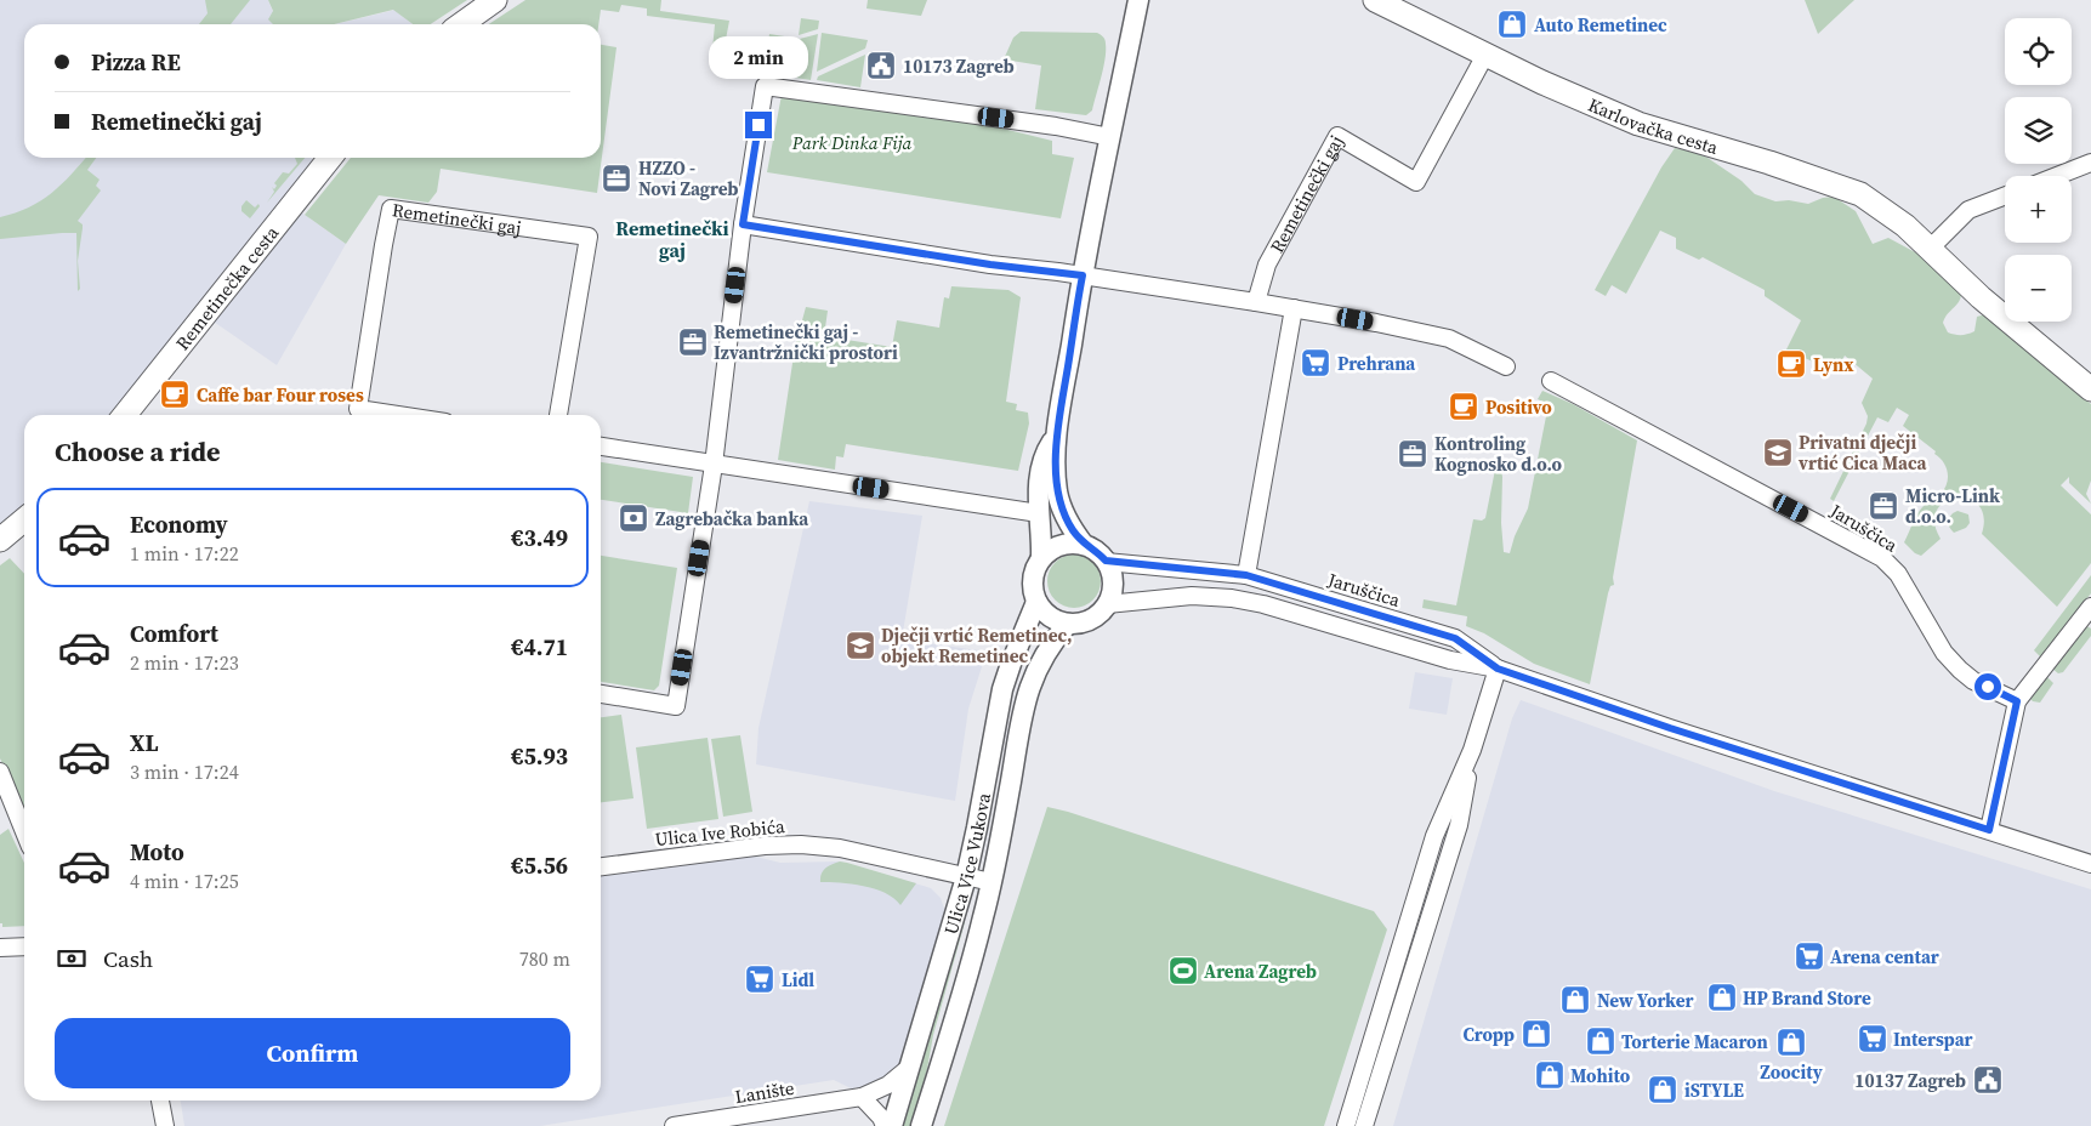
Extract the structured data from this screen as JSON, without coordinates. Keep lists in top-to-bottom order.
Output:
{
  "streets": {
    "main road": ["Karlovačka cesta", "Remetinečka cesta"],
    "street": [
      "Remetinečki gaj",
      "Jaruščica",
      "Ulica Ive Robića",
      "Ulica Vice Vukova",
      "Lanište"
    ]
  },
  "crossings": [
    ["Karlovačka cesta", "Remetinečki gaj"],
    ["Jaruščica", "Ulica Vice Vukova"],
    ["Ulica Ive Robića", "Ulica Vice Vukova"],
    ["Ulica Vice Vukova", "Lanište"]
  ],
  "districts": ["Remetinečki gaj"],
  "parks": ["Park Dinka Fija"],
  "places": {
    "shop": [
      "Auto Remetinec",
      "HP Brand Store",
      "New Yorker",
      "Cropp",
      "Torterie Macaron",
      "Zoocity",
      "Mohito",
      "iSTYLE"
    ],
    "public building": ["10173 Zagreb", "10137 Zagreb"],
    "office": [
      "HZZO - Novi Zagreb",
      "Remetinečki gaj - Izvantržnički prostori",
      "Kontroling Kognosko d.o.o",
      "Micro-Link d.o.o."
    ],
    "supermarket": [
      "Prehrana",
      "Arena centar",
      "Lidl",
      "Interspar"
    ],
    "cafe": ["Lynx", "Caffe bar Four roses", "Positivo"],
    "school or university": ["Privatni dječji vrtić Cica Maca", "Dječji vrtić Remetinec, objekt Remetinec"],
    "bank": ["Zagrebačka banka"],
    "sports": ["Arena Zagreb"]
  },
  "page": {
    "map_buttons": ["+", "−"],
    "banner": ["Pizza RE", "Remetinečki gaj"],
    "bubble": "2 min",
    "heading": "Choose a ride",
    "list": [
      {
        "name": "Economy",
        "note": "1 min · 17:22",
        "value": "€3.49"
      },
      {
        "name": "Comfort",
        "note": "2 min · 17:23",
        "value": "€4.71"
      },
      {
        "name": "XL",
        "note": "3 min · 17:24",
        "value": "€5.93"
      },
      {
        "name": "Moto",
        "note": "4 min · 17:25",
        "value": "€5.56"
      }
    ],
    "pay": ["Cash", "780 m"],
    "buttons": "Confirm"
  }
}
